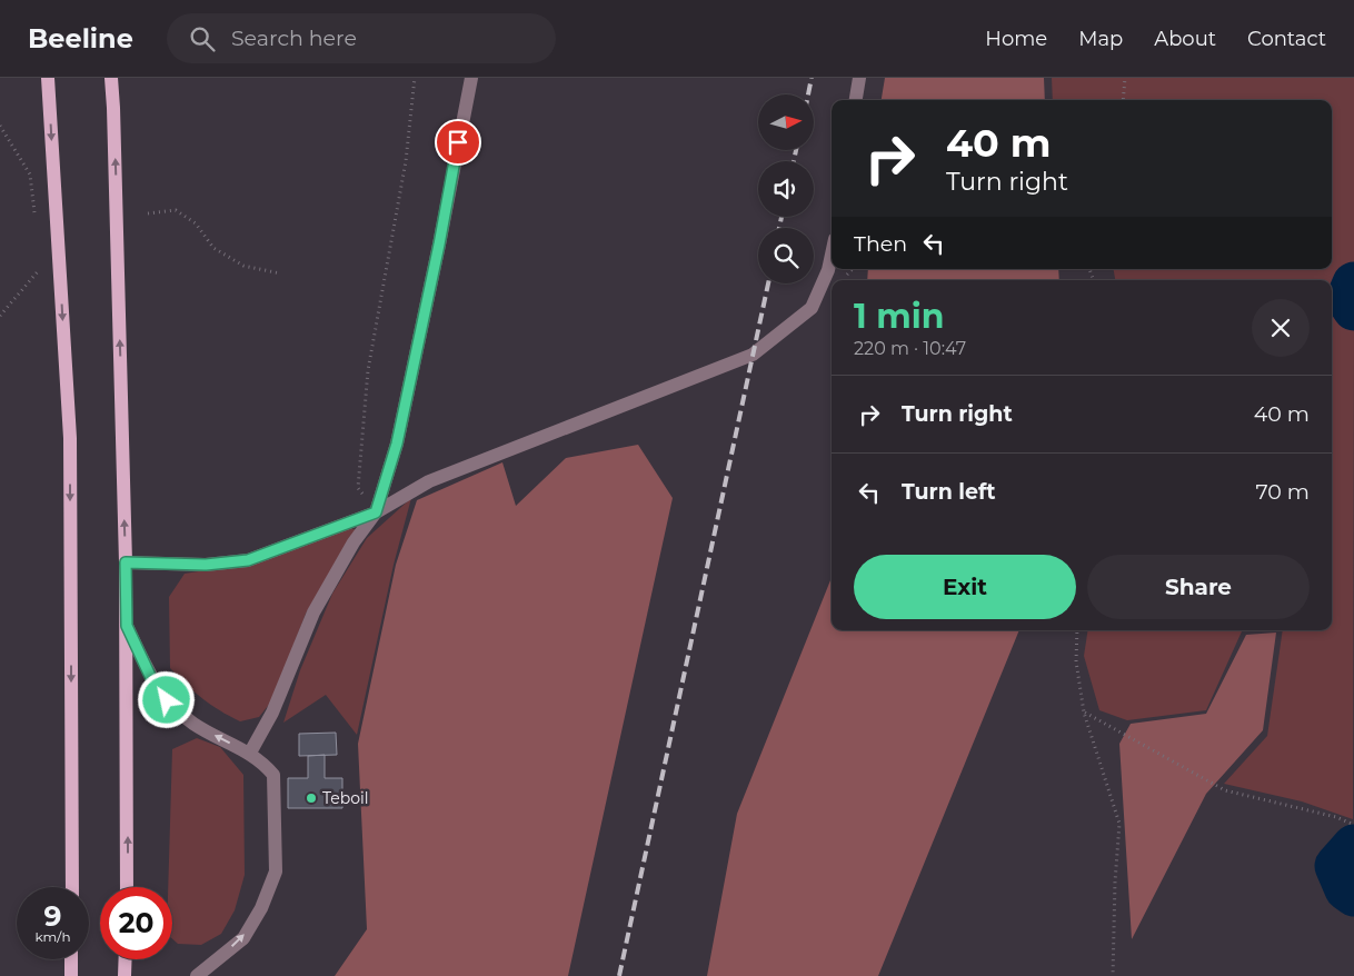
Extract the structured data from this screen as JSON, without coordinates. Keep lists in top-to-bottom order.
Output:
{
  "places": ["Teboil"],
  "north": "right",
  "page": {
    "header": "Beeline",
    "search": "Search here",
    "nav": [
      "Home",
      "Map",
      "About",
      "Contact"
    ],
    "turn": ["40 m", "Turn right"],
    "then": "Then",
    "heading": ["1 min", "220 m · 10:47"],
    "list": [
      {
        "name": "Turn right",
        "value": "40 m"
      },
      {
        "name": "Turn left",
        "value": "70 m"
      }
    ],
    "buttons": ["Exit", "Share"],
    "speed": "9 km/h",
    "limit": "20"
  }
}
